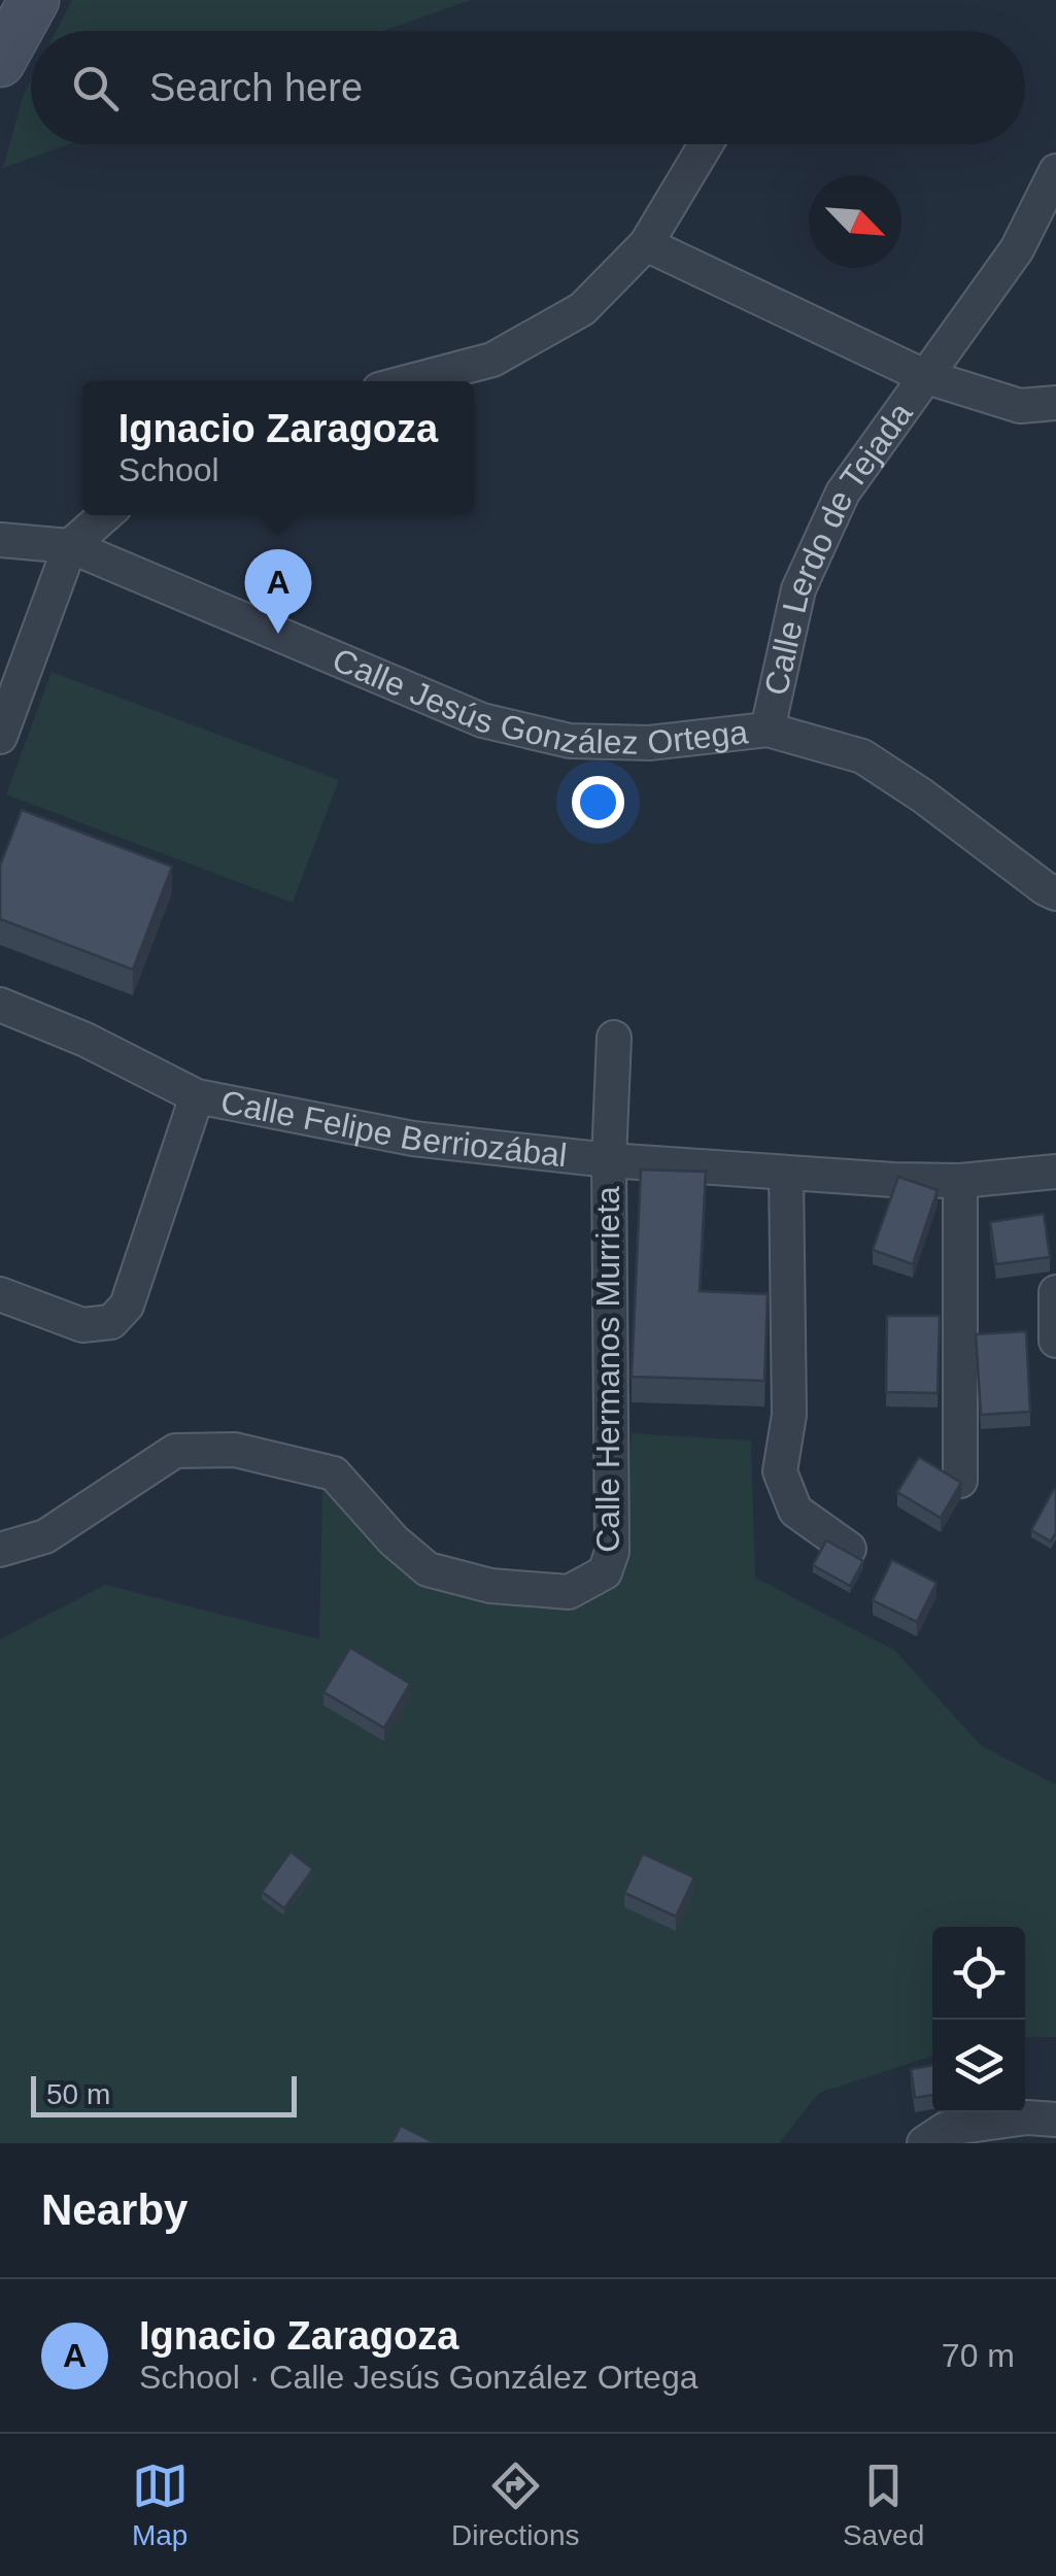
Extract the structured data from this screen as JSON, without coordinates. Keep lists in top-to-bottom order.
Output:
{
  "streets": {
    "street": [
      "Calle Lerdo de Tejada",
      "Calle Jesús González Ortega",
      "Calle Felipe Berriozábal",
      "Calle Hermanos Murrieta"
    ]
  },
  "crossings": [
    ["Calle Lerdo de Tejada", "Calle Jesús González Ortega"],
    ["Calle Felipe Berriozábal", "Calle Hermanos Murrieta"]
  ],
  "scale_bar": "50 m",
  "north": "bottom right",
  "page": {
    "search": "Search here",
    "popup": ["Ignacio Zaragoza", "School"],
    "pins": "A",
    "scale": "50 m",
    "heading": "Nearby",
    "list": [
      {
        "mark": "A",
        "name": "Ignacio Zaragoza",
        "note": "School · Calle Jesús González Ortega",
        "value": "70 m"
      }
    ],
    "nav": ["Map", "Directions", "Saved"]
  }
}
